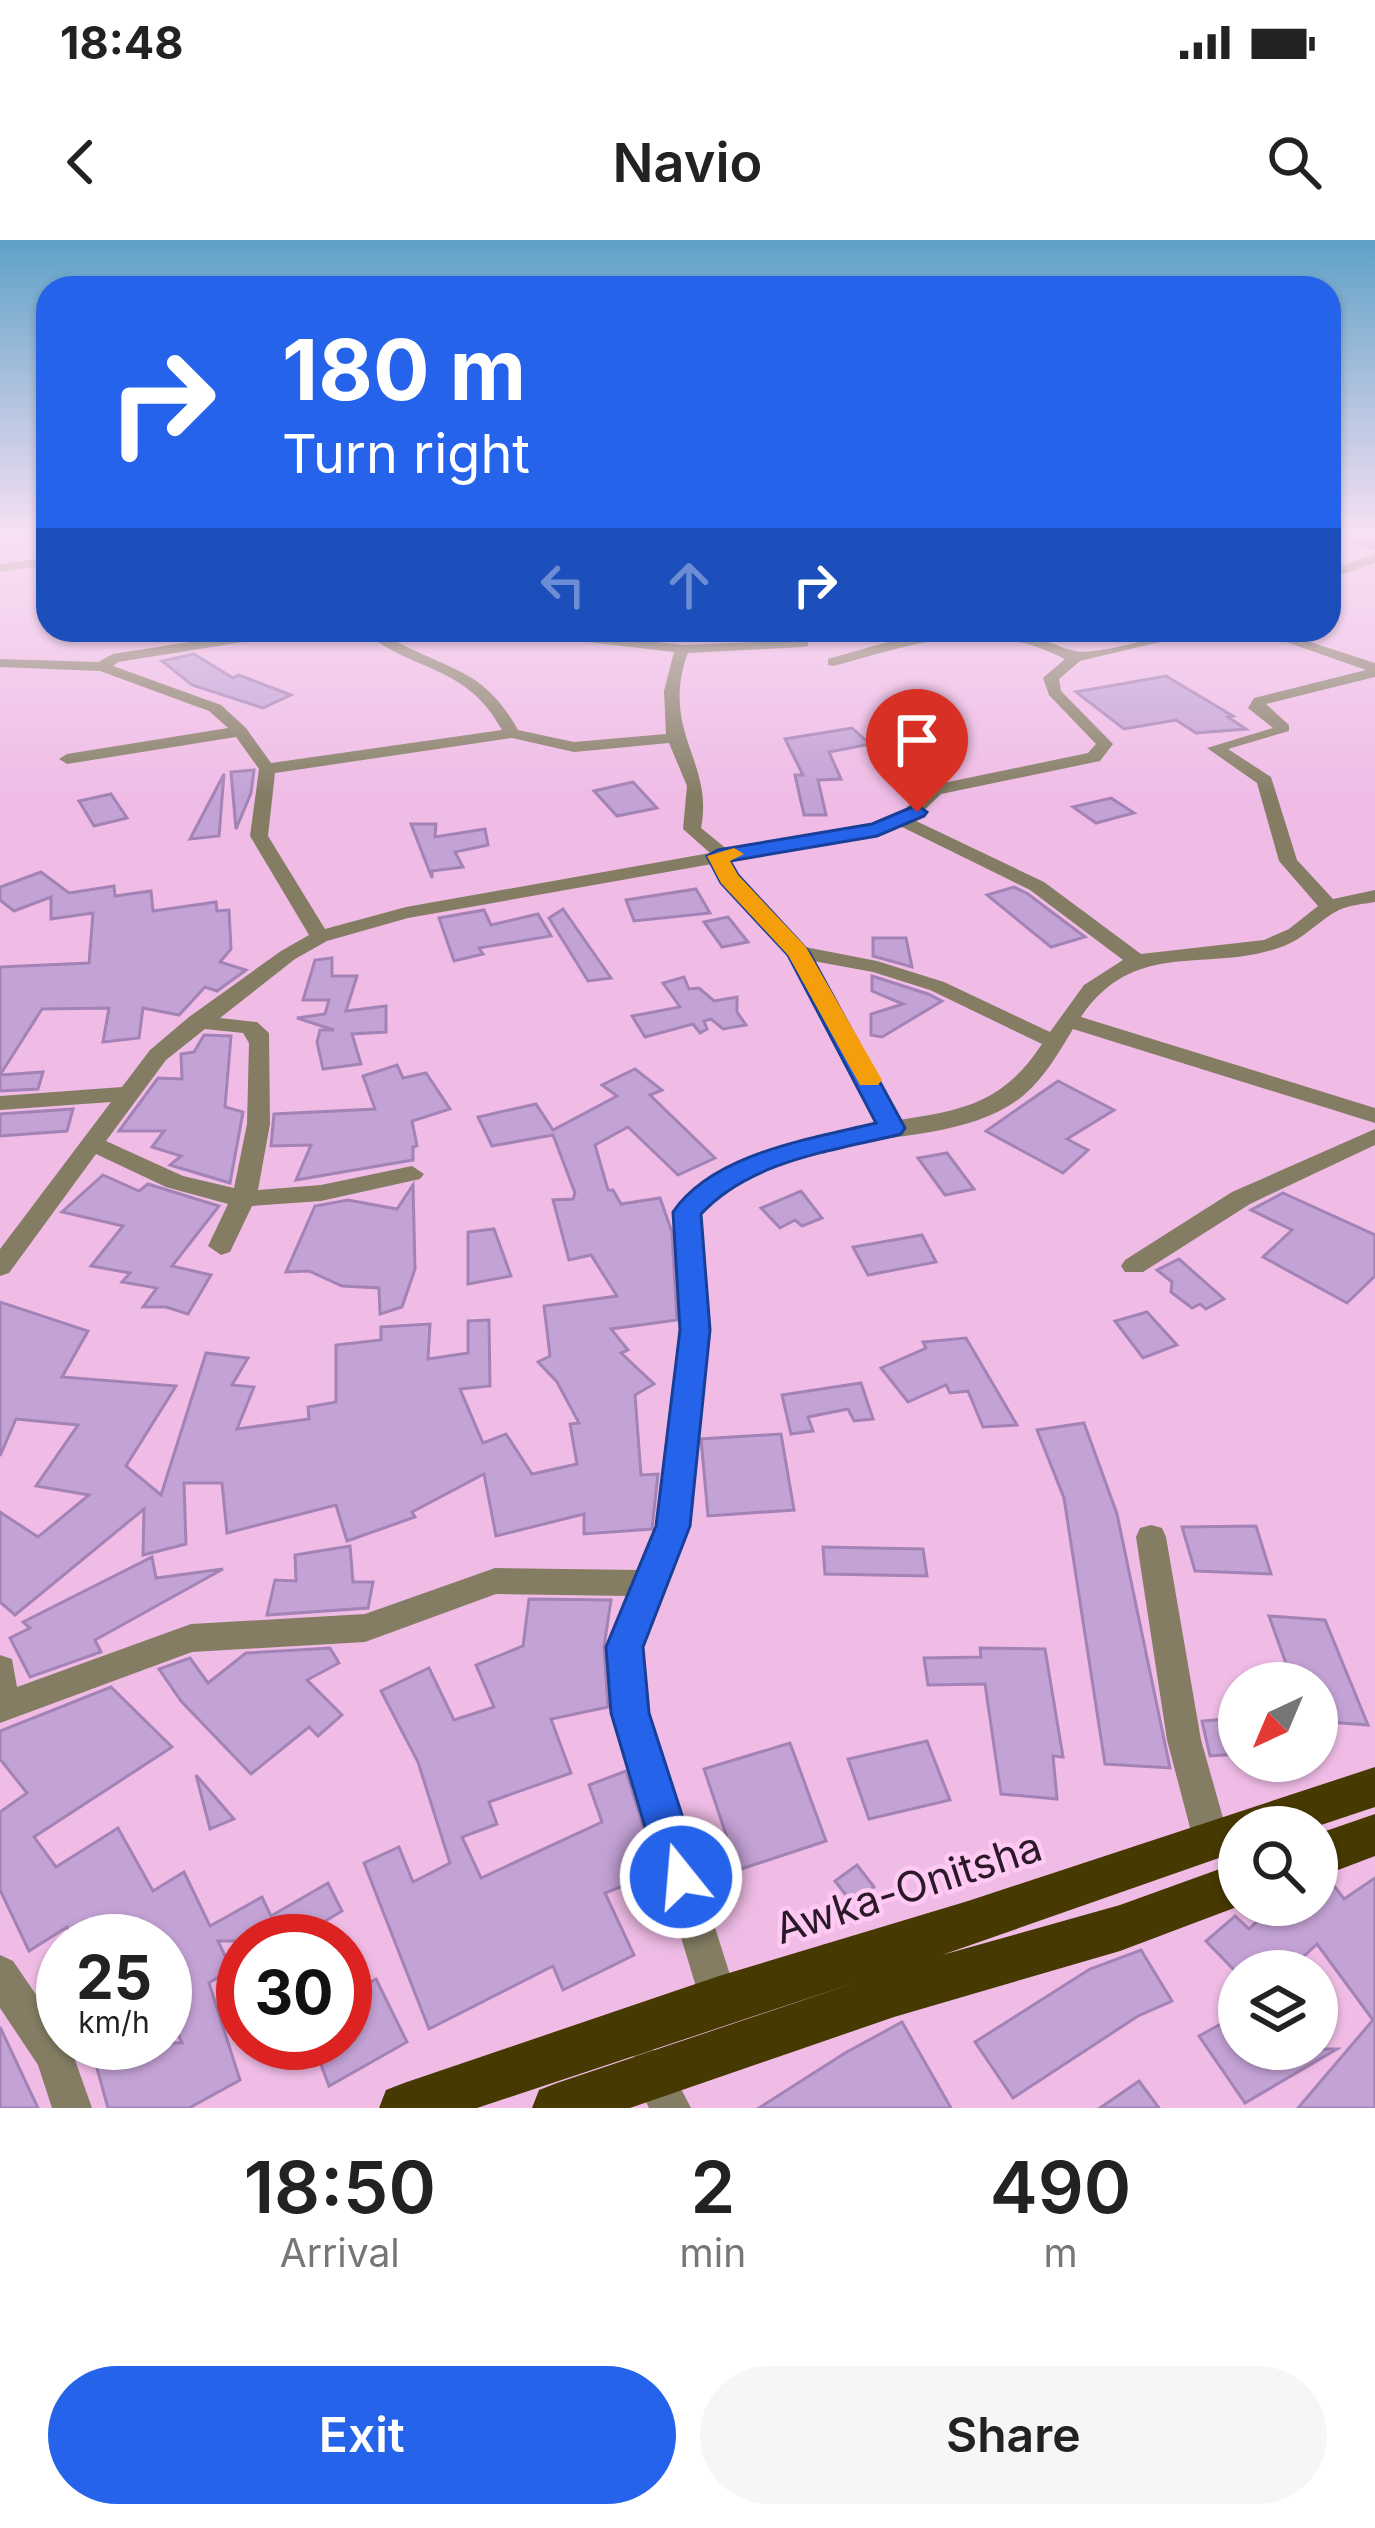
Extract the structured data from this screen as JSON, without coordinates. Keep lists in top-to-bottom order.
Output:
{
  "streets": {
    "main road": ["Awka-Onitsha"]
  },
  "north": "bottom left",
  "page": {
    "status": "18:48",
    "header": "Navio",
    "turn": ["180 m", "Turn right"],
    "speed": "25 km/h",
    "limit": "30",
    "eta": [
      "18:50",
      "Arrival",
      "2",
      "min",
      "490",
      "m"
    ],
    "buttons": ["Exit", "Share"]
  }
}
